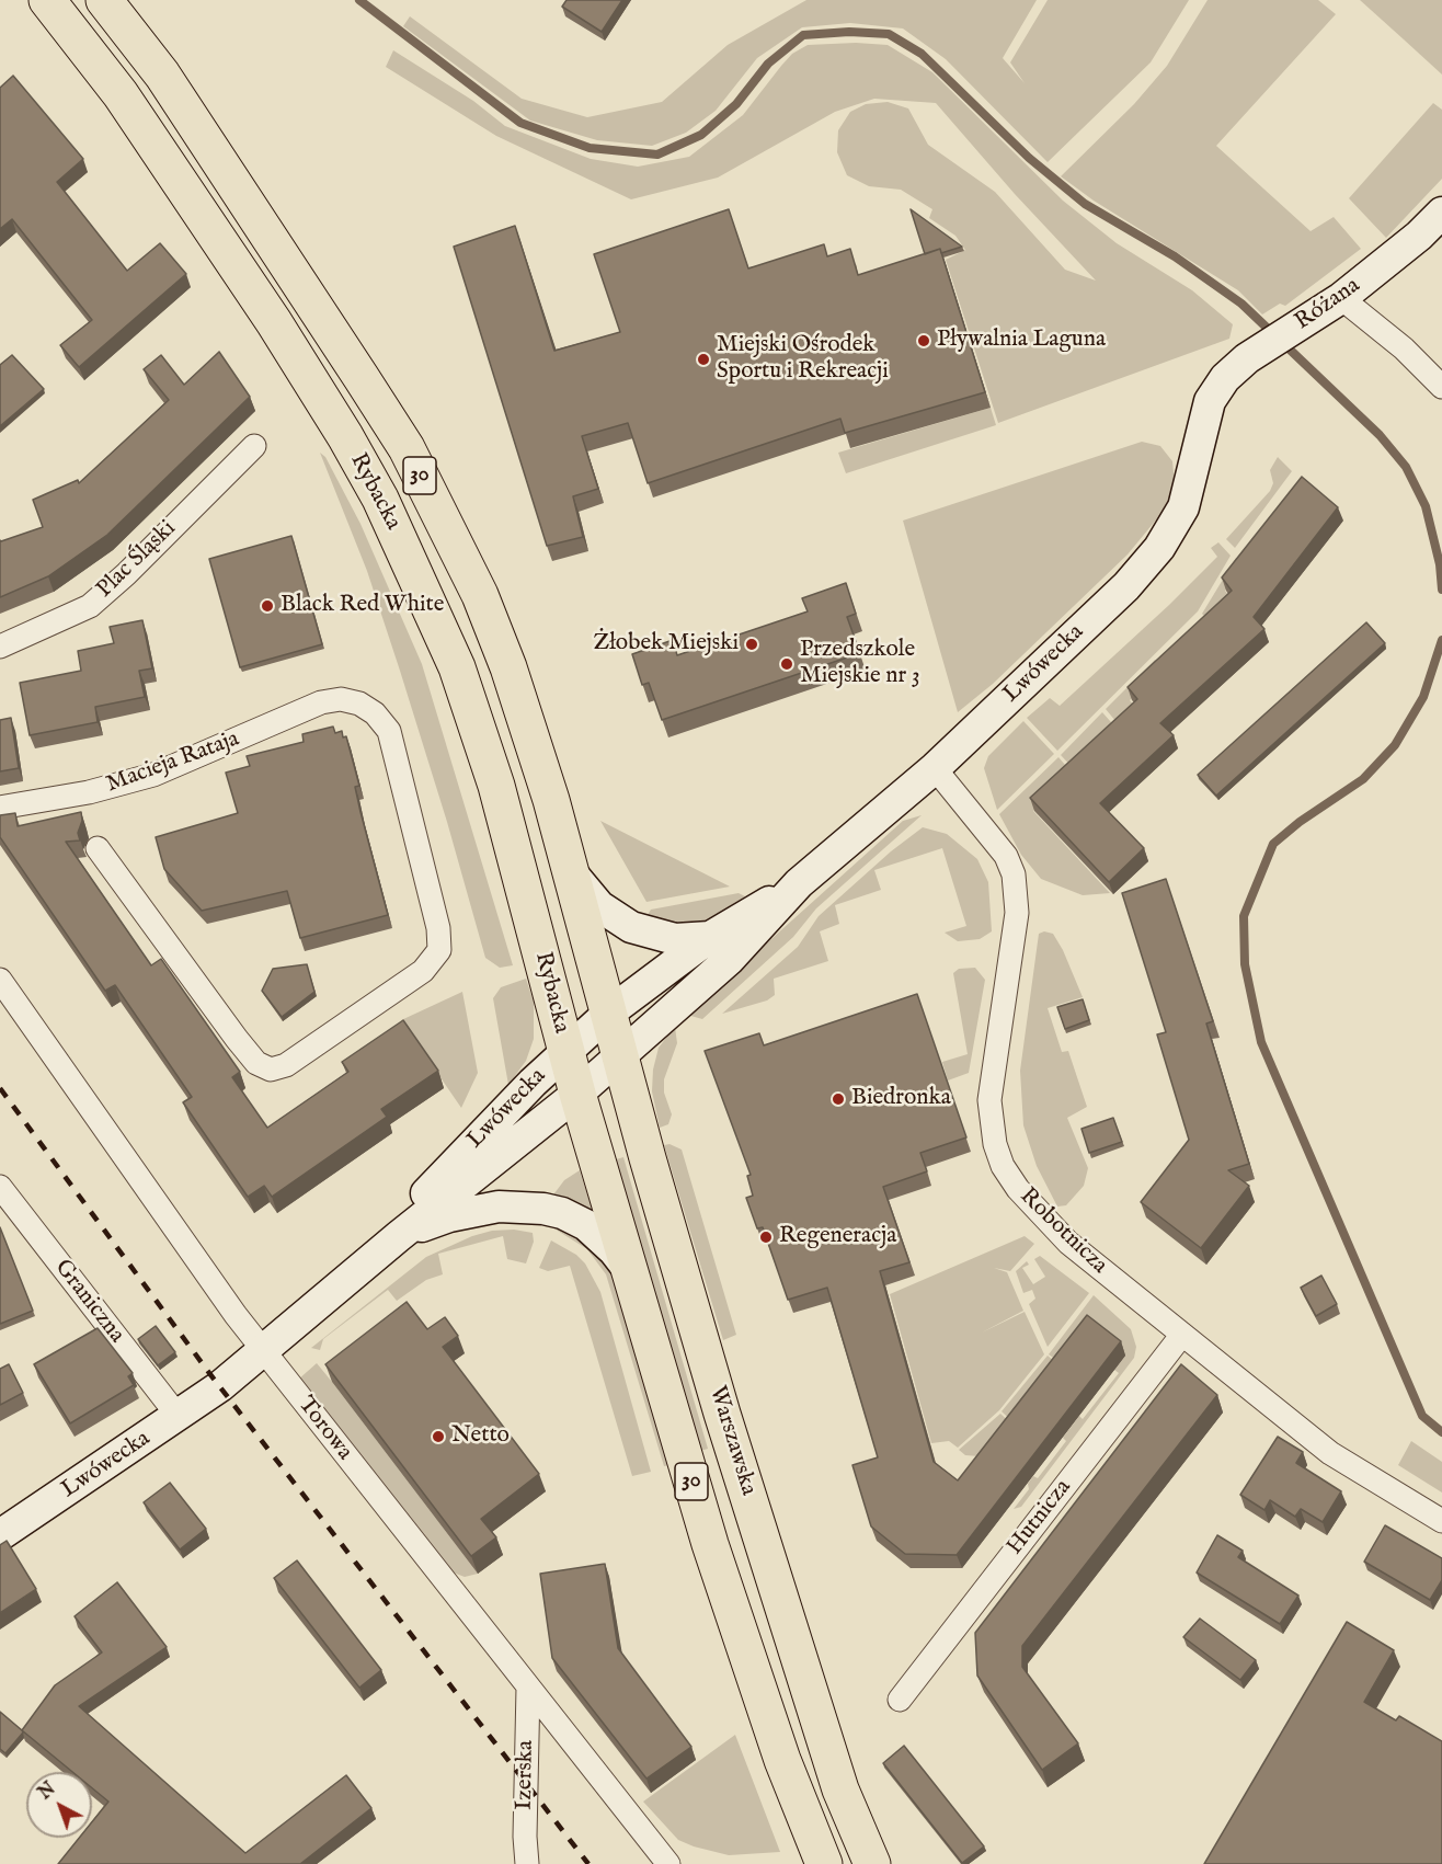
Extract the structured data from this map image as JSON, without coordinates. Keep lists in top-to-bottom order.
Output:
{
  "streets": {
    "main road": ["30", "Rybacka", "Warszawska"],
    "street": [
      "Różana",
      "Plac Śląski",
      "Lwówecka",
      "Macieja Rataja",
      "Robotnicza",
      "Graniczna",
      "Torowa",
      "Hutnicza",
      "Izerska"
    ]
  },
  "crossings": [
    ["Różana", "Lwówecka"],
    ["30", "Rybacka"],
    ["30", "Lwówecka"],
    ["Rybacka", "Lwówecka"],
    ["Rybacka", "Warszawska"],
    ["Lwówecka", "Robotnicza"],
    ["Lwówecka", "Graniczna"],
    ["Lwówecka", "Torowa"],
    ["Lwówecka", "Warszawska"],
    ["Robotnicza", "Hutnicza"],
    ["Torowa", "Izerska"]
  ],
  "places": [
    "Pływalnia Laguna",
    "Miejski Ośrodek Sportu i Rekreacji",
    "Black Red White",
    "Żłobek Miejski",
    "Przedszkole Miejskie nr 3",
    "Biedronka",
    "Regeneracja",
    "Netto"
  ],
  "north": "top left"
}
